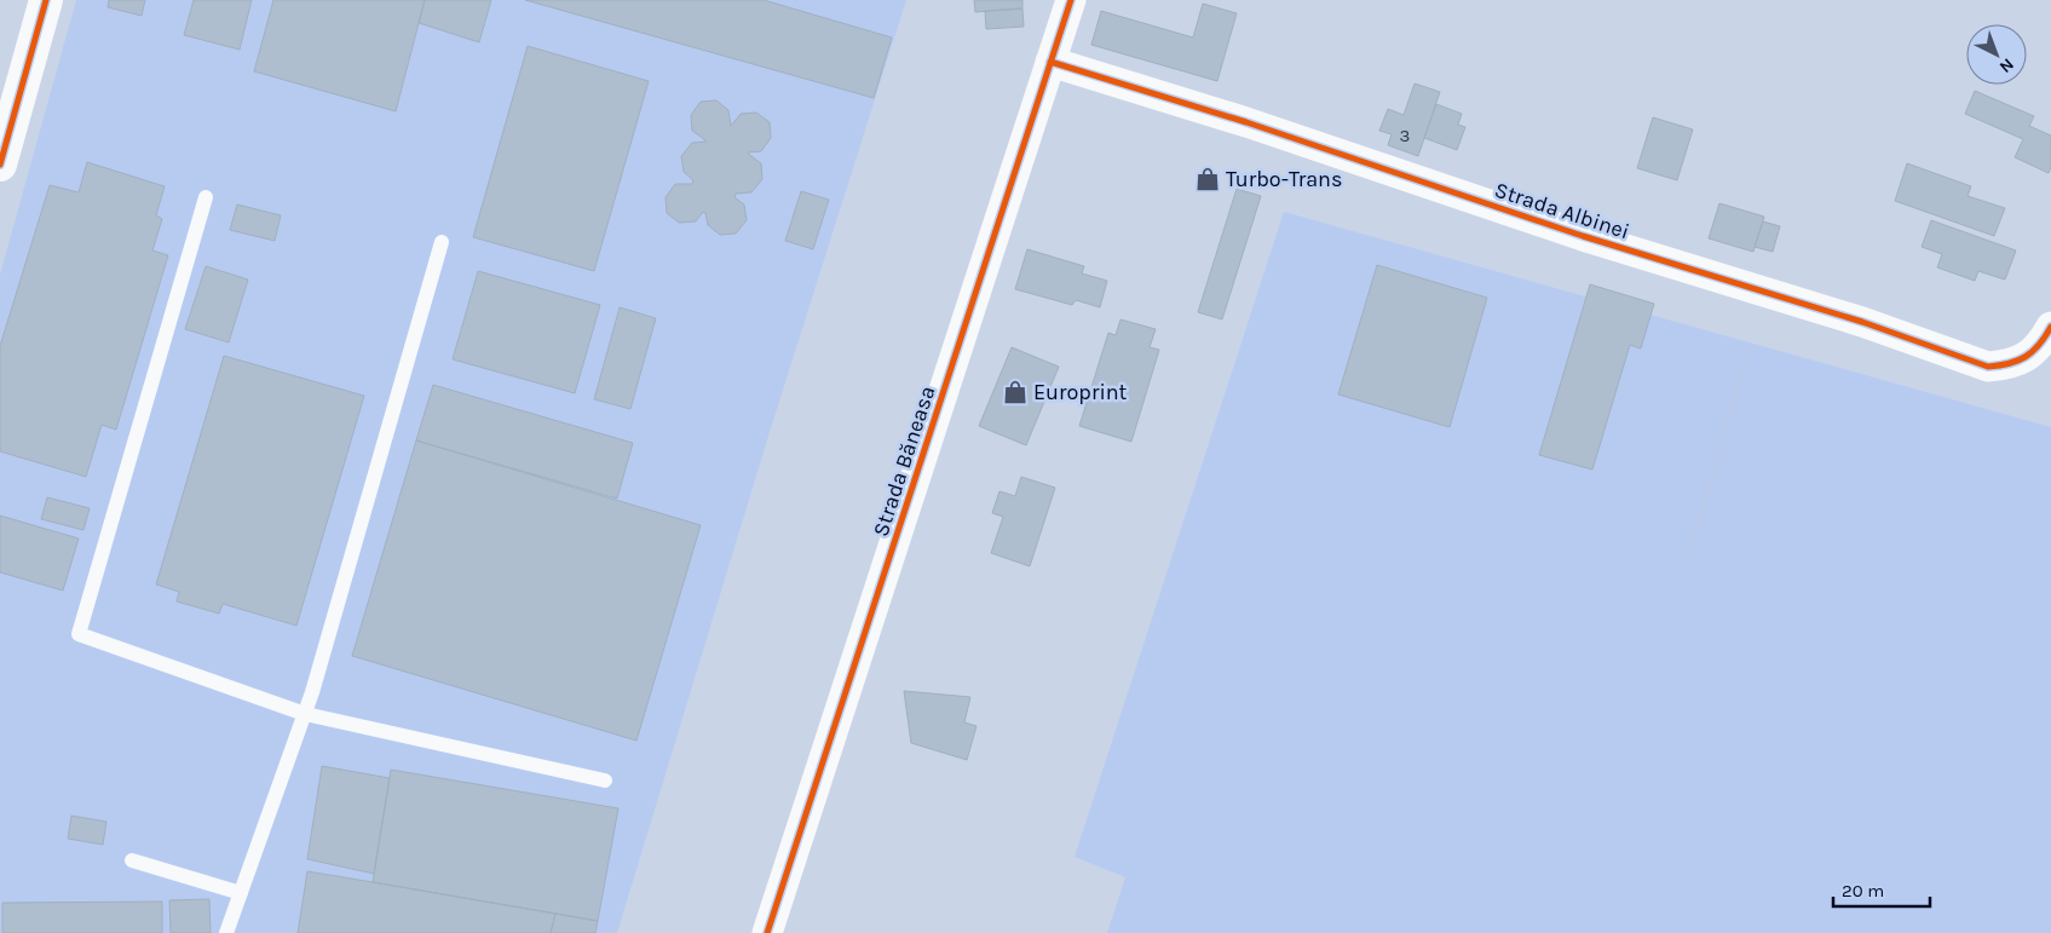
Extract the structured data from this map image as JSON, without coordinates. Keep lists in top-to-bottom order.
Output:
{
  "streets": {
    "street": ["Strada Albinei", "Strada Băneasa"]
  },
  "crossings": [
    ["Strada Albinei", "Strada Băneasa"]
  ],
  "places": {
    "shop": ["Turbo-Trans", "Europrint"]
  },
  "house_numbers": ["3"],
  "scale_bar": "20 m",
  "north": "bottom right"
}
